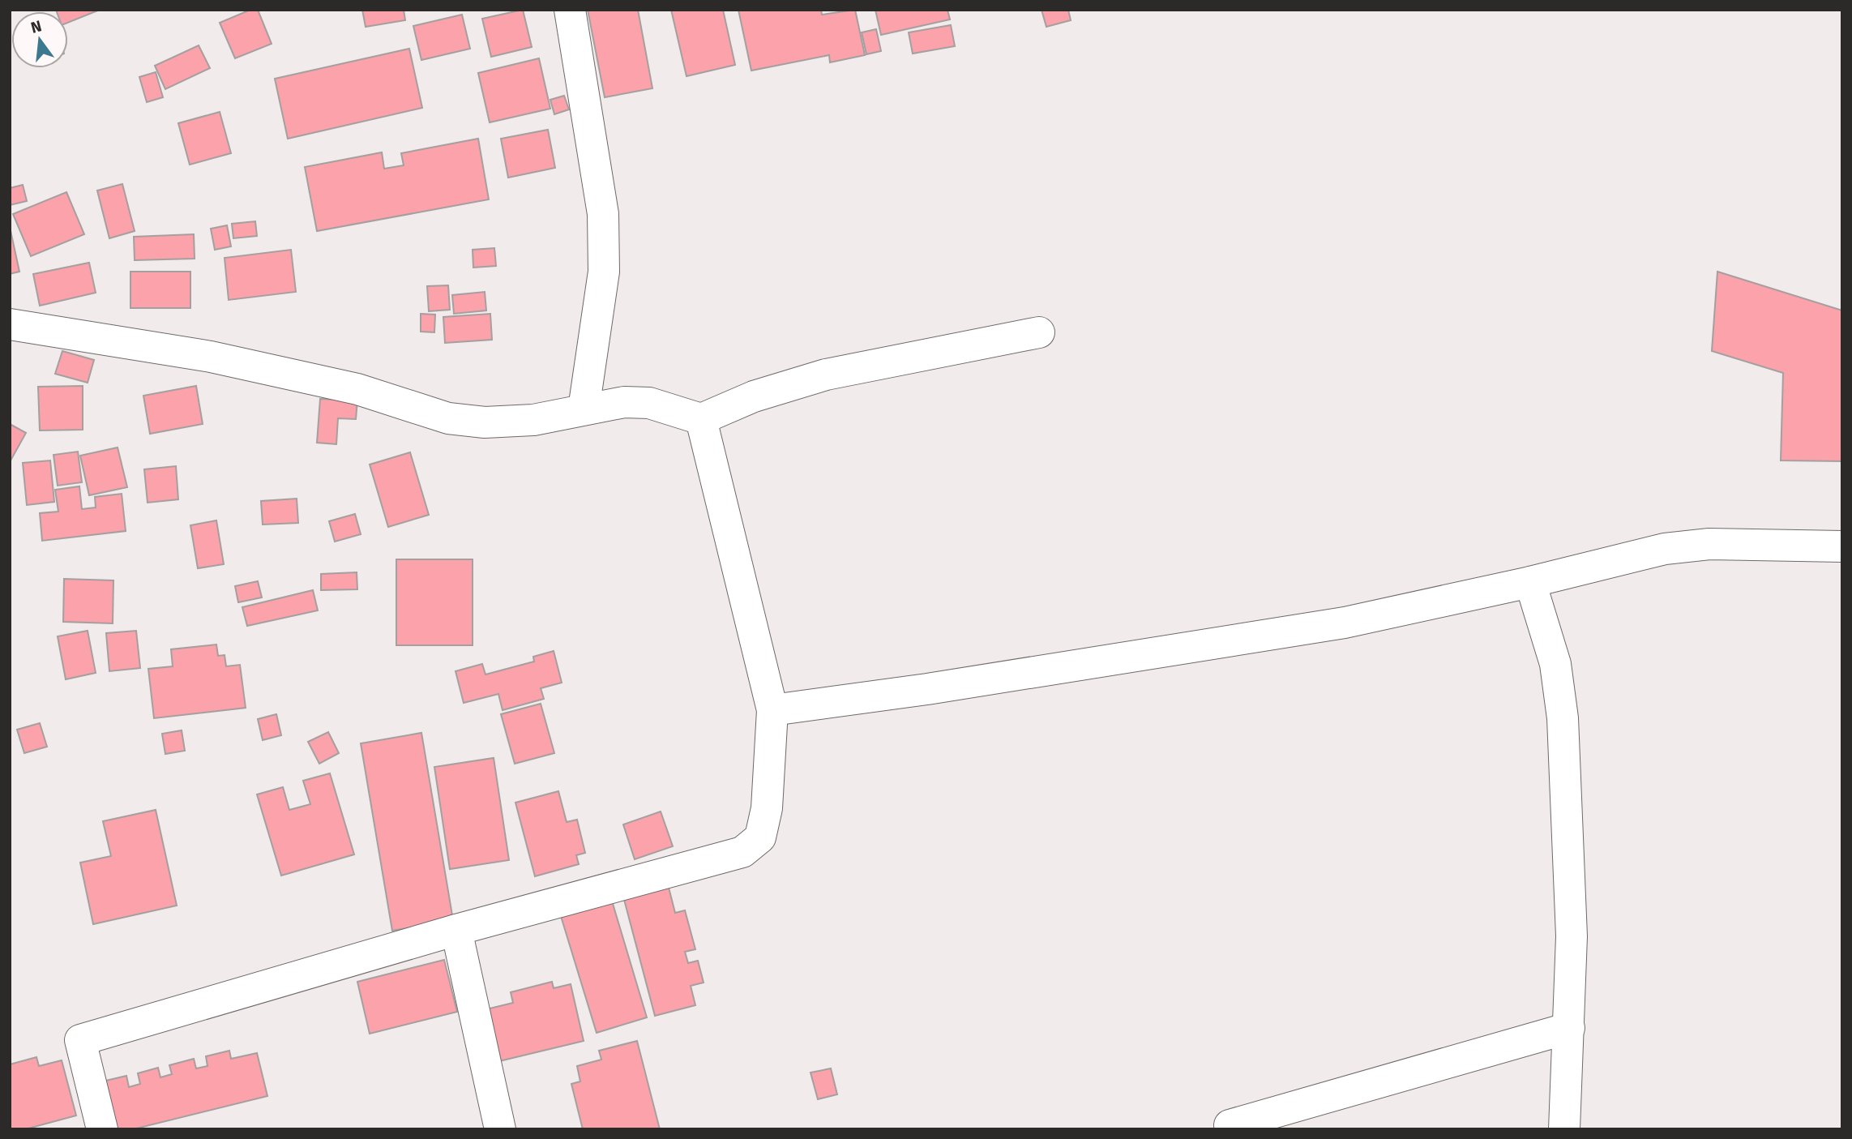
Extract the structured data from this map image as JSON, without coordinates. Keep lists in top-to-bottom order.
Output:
{
  "north": "top"
}
